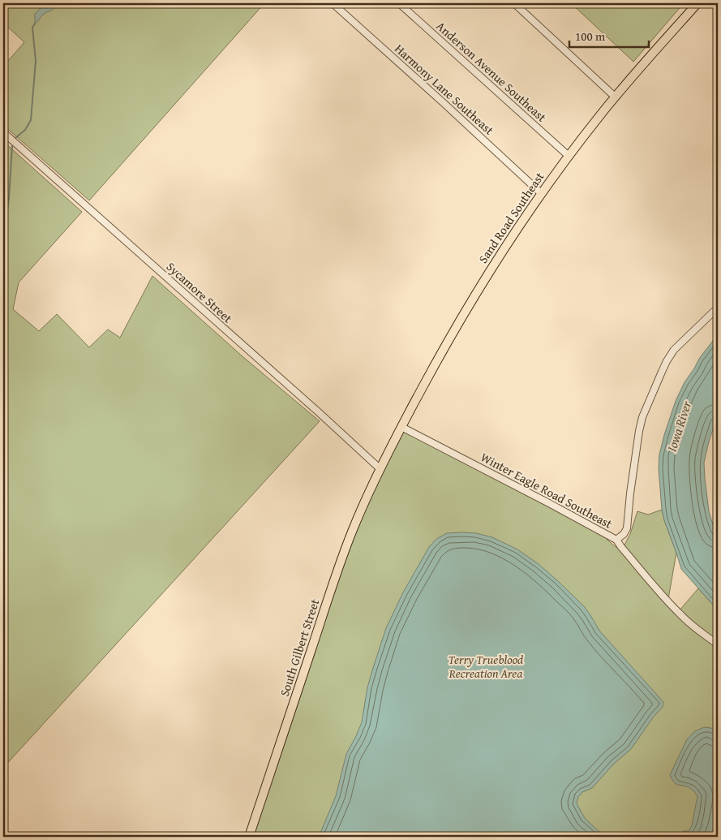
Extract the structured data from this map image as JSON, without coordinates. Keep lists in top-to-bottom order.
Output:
{
  "streets": {
    "main road": ["Sand Road Southeast", "South Gilbert Street"],
    "street": [
      "Anderson Avenue Southeast",
      "Harmony Lane Southeast",
      "Sycamore Street",
      "Winter Eagle Road Southeast"
    ]
  },
  "crossings": [
    ["Anderson Avenue Southeast", "Sand Road Southeast"],
    ["Harmony Lane Southeast", "Sand Road Southeast"],
    ["Sand Road Southeast", "Sycamore Street"],
    ["Sand Road Southeast", "Winter Eagle Road Southeast"],
    ["Sand Road Southeast", "South Gilbert Street"],
    ["Sycamore Street", "South Gilbert Street"]
  ],
  "water": ["Iowa River"],
  "parks": ["Terry Trueblood Recreation Area"],
  "scale_bar": "100 m"
}
